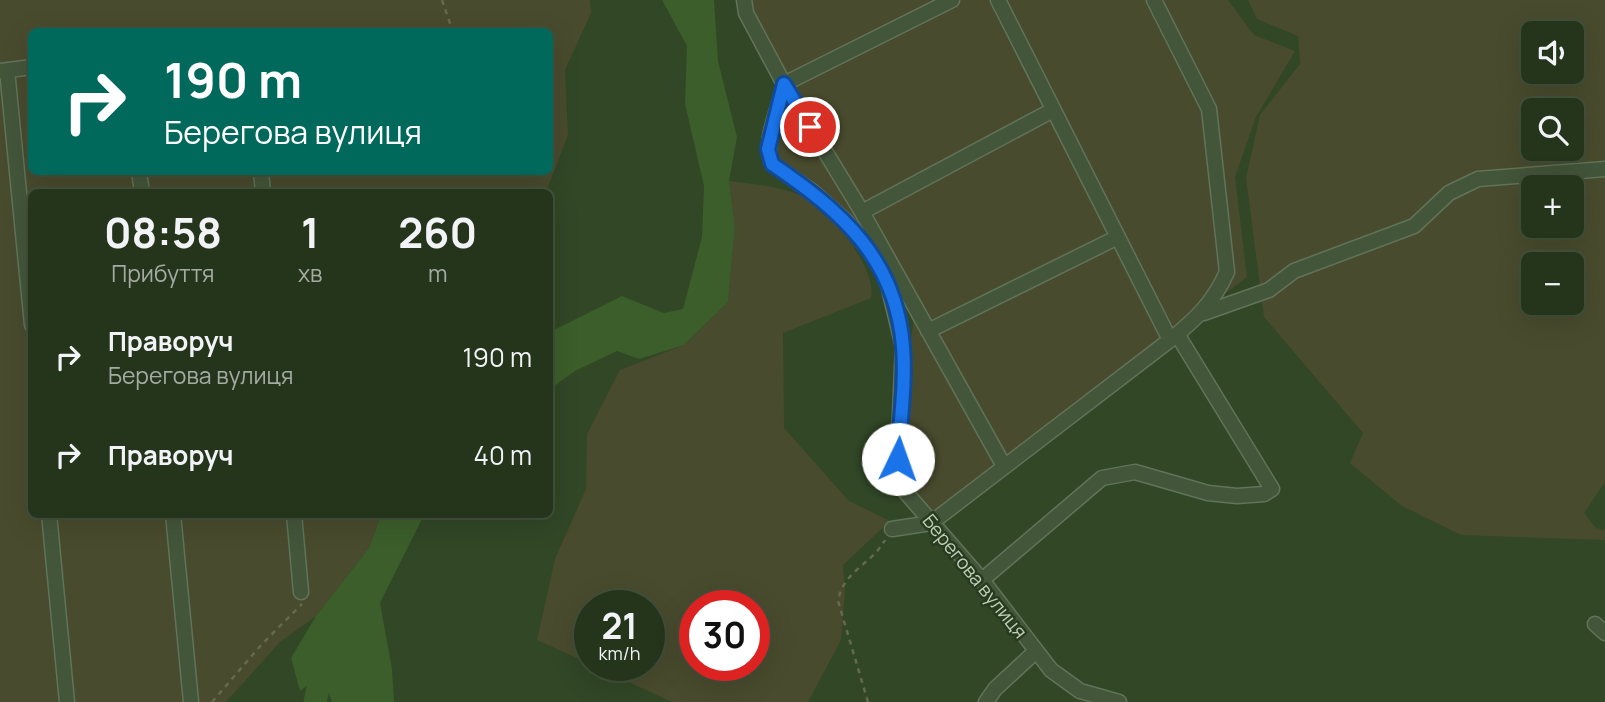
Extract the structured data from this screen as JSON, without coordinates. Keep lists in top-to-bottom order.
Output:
{
  "streets": {
    "street": ["Берегова вулиця"]
  },
  "page": {
    "map_buttons": ["+", "−"],
    "turn": ["190 m", "Берегова вулиця"],
    "eta": [
      "08:58",
      "Прибуття",
      "1",
      "хв",
      "260",
      "m"
    ],
    "list": [
      {
        "name": "Праворуч",
        "note": "Берегова вулиця",
        "value": "190 m"
      },
      {
        "name": "Праворуч",
        "value": "40 m"
      }
    ],
    "speed": "21 km/h",
    "limit": "30"
  }
}
